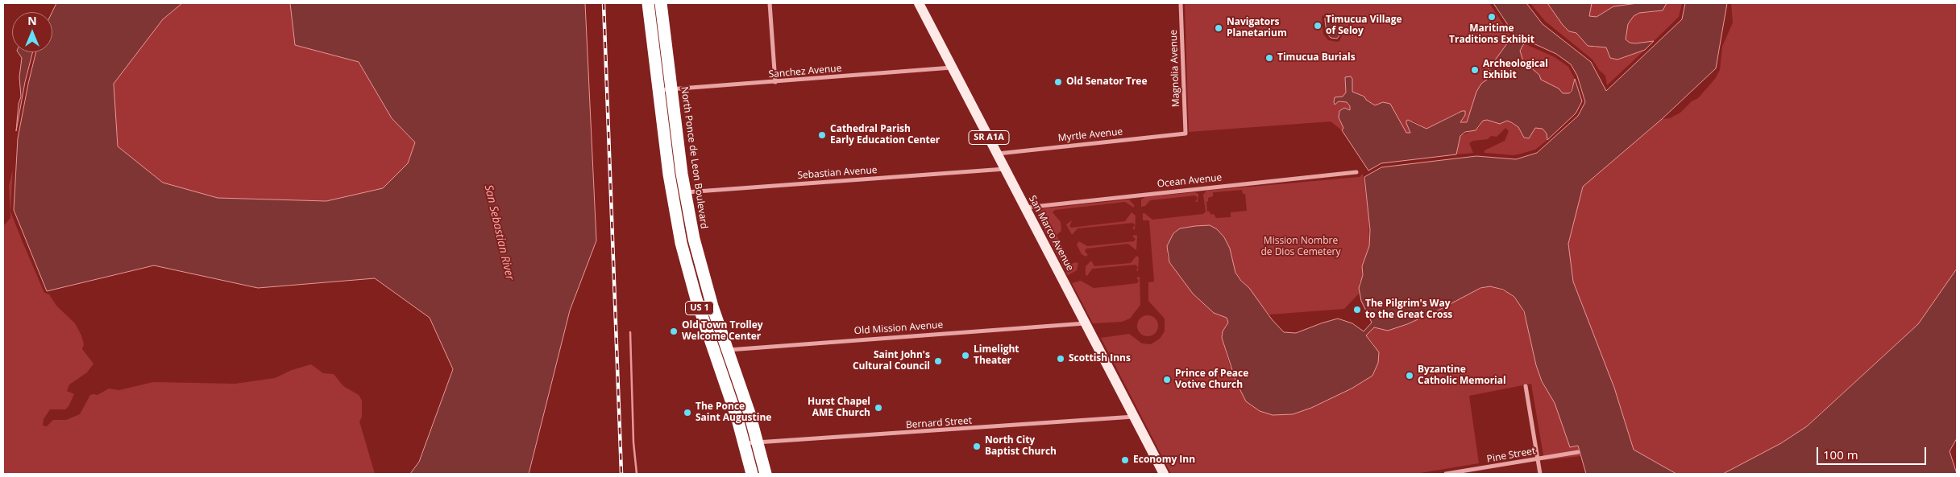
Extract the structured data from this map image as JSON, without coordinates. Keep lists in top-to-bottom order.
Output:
{
  "streets": {
    "highway": ["North Ponce de Leon Boulevard", "US 1"],
    "main road": ["SR A1A", "San Marco Avenue"],
    "street": [
      "Magnolia Avenue",
      "Sanchez Avenue",
      "Myrtle Avenue",
      "Sebastian Avenue",
      "Ocean Avenue",
      "Old Mission Avenue",
      "Bernard Street",
      "Pine Street"
    ]
  },
  "crossings": [
    ["Magnolia Avenue", "Myrtle Avenue"],
    ["Sanchez Avenue", "North Ponce de Leon Boulevard"],
    ["Sanchez Avenue", "San Marco Avenue"],
    ["Sanchez Avenue", "US 1"],
    ["Myrtle Avenue", "San Marco Avenue"],
    ["North Ponce de Leon Boulevard", "Sebastian Avenue"],
    ["North Ponce de Leon Boulevard", "Old Mission Avenue"],
    ["North Ponce de Leon Boulevard", "Bernard Street"],
    ["Sebastian Avenue", "San Marco Avenue"],
    ["Sebastian Avenue", "US 1"],
    ["Ocean Avenue", "San Marco Avenue"],
    ["San Marco Avenue", "Old Mission Avenue"],
    ["San Marco Avenue", "Bernard Street"],
    ["US 1", "Old Mission Avenue"],
    ["US 1", "Bernard Street"]
  ],
  "water": ["San Sebastian River"],
  "parks": ["Mission Nombre de Dios Cemetery"],
  "places": [
    "Maritime Traditions Exhibit",
    "Timucua Village of Seloy",
    "Navigators Planetarium",
    "Timucua Burials",
    "Archeological Exhibit",
    "Old Senator Tree",
    "Cathedral Parish Early Education Center",
    "The Pilgrim's Way to the Great Cross",
    "Old Town Trolley Welcome Center",
    "Limelight Theater",
    "Scottish Inns",
    "Saint John's Cultural Council",
    "Byzantine Catholic Memorial",
    "Prince of Peace Votive Church",
    "Hurst Chapel AME Church",
    "The Ponce Saint Augustine",
    "North City Baptist Church",
    "Economy Inn"
  ],
  "scale_bar": "100 m",
  "north": "top"
}
